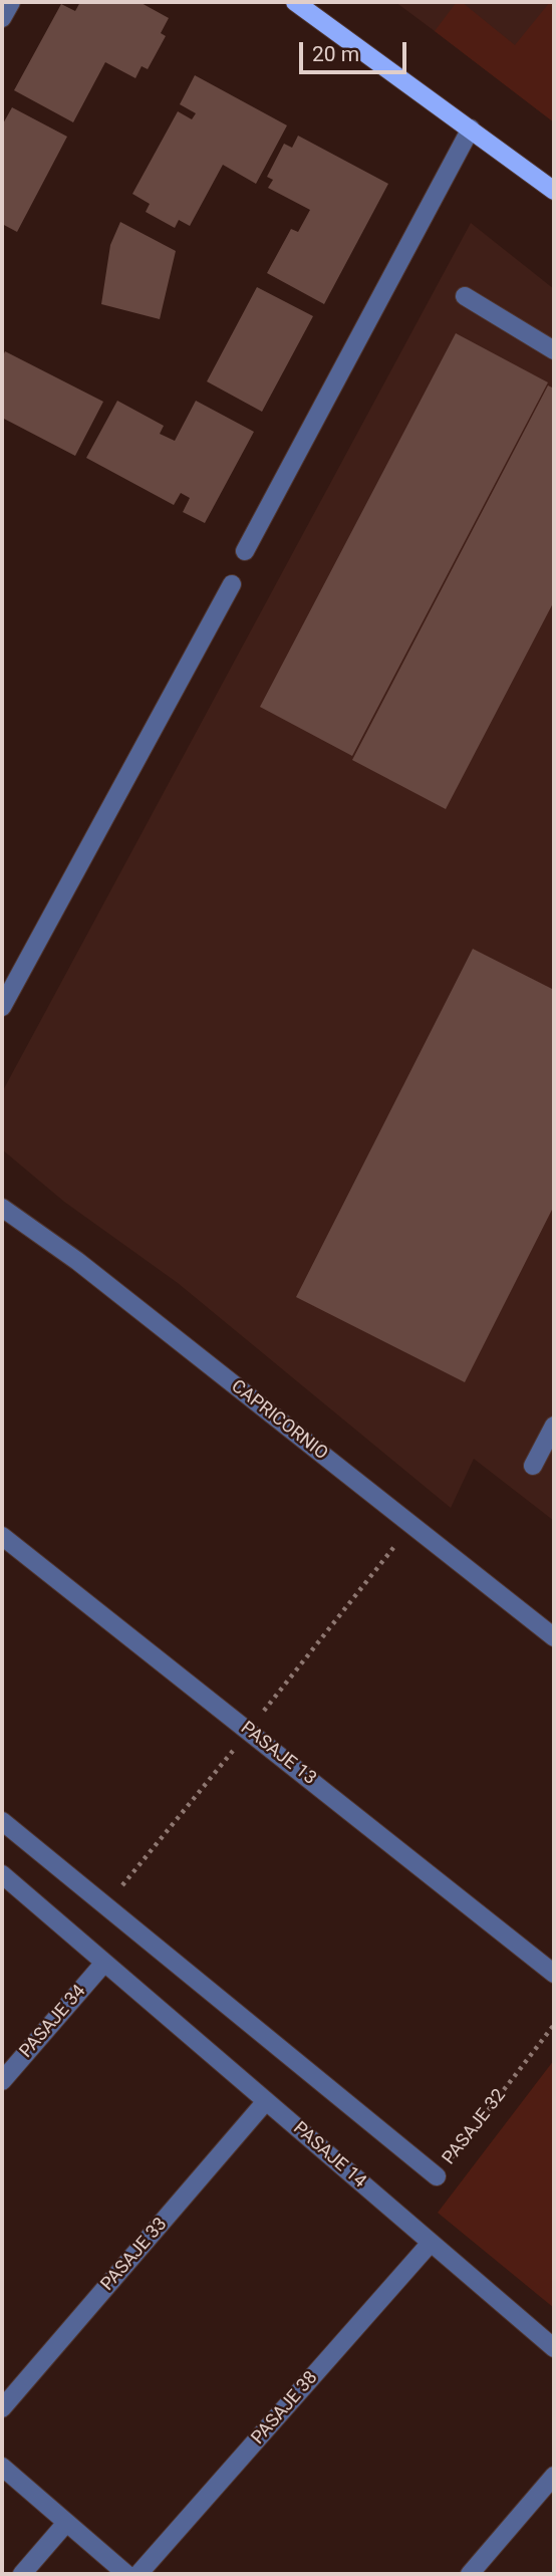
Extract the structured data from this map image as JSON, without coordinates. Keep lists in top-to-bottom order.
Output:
{
  "streets": {
    "street": [
      "CAPRICORNIO",
      "PASAJE 13",
      "PASAJE 34",
      "PASAJE 14",
      "PASAJE 33",
      "PASAJE 38"
    ],
    "path": ["PASAJE 32"]
  },
  "crossings": [
    ["PASAJE 34", "PASAJE 14"],
    ["PASAJE 14", "PASAJE 33"],
    ["PASAJE 14", "PASAJE 38"]
  ],
  "scale_bar": "20 m"
}
